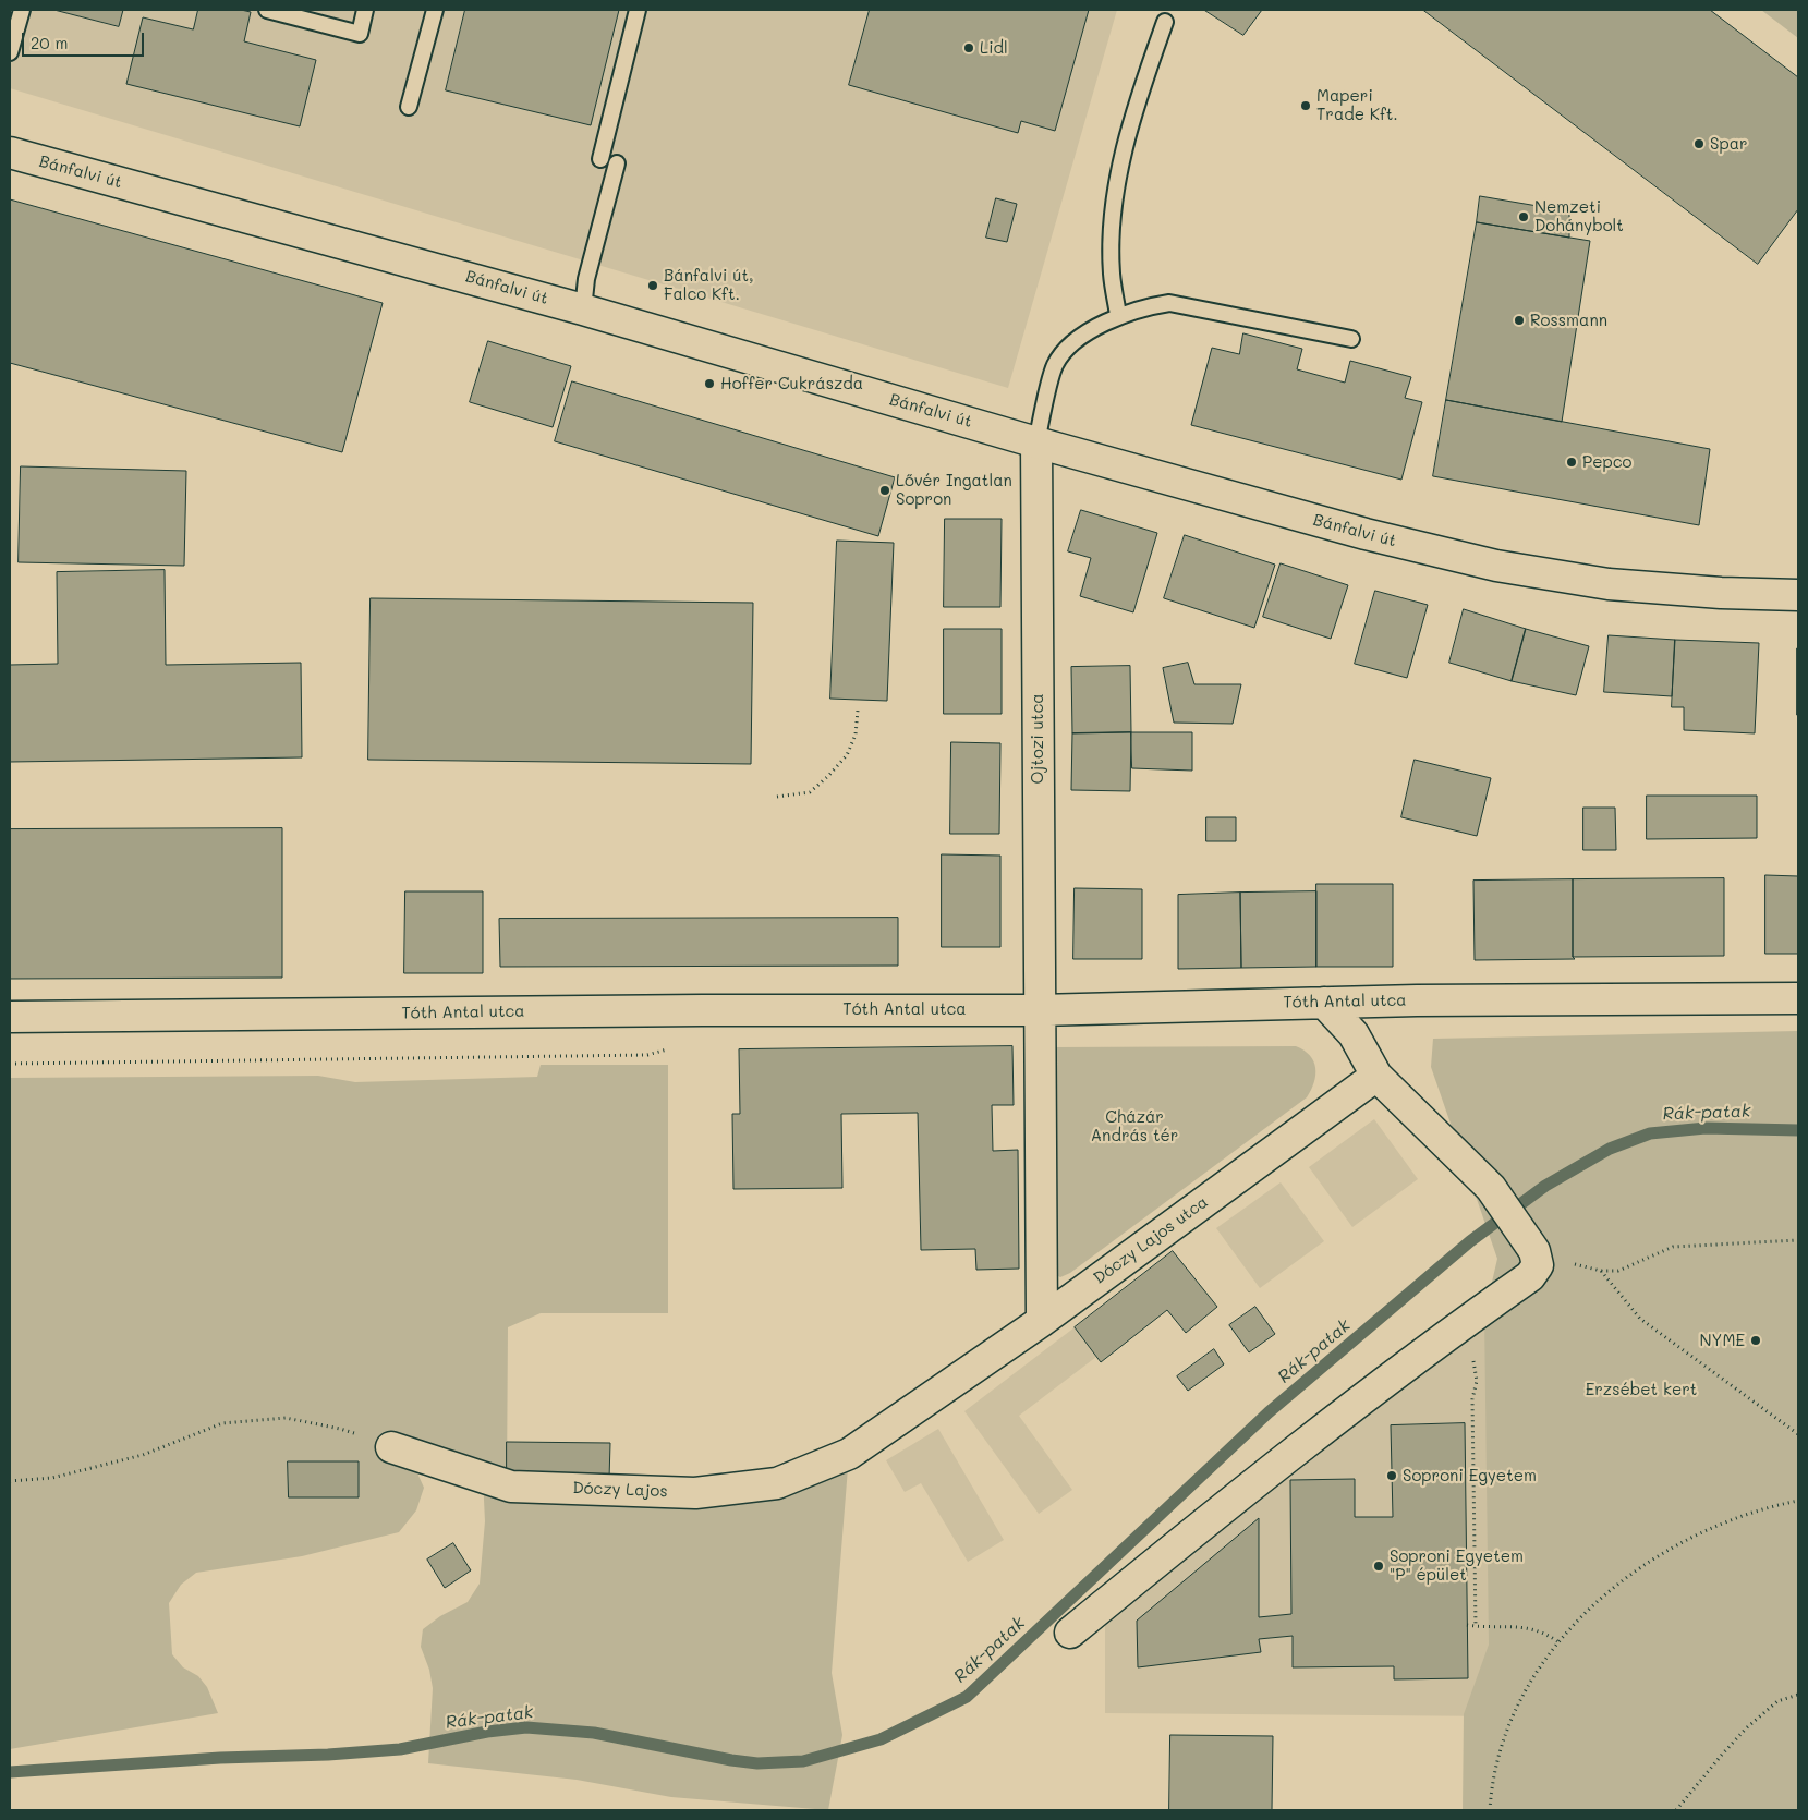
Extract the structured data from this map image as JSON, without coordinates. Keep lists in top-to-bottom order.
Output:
{
  "streets": {
    "street": [
      "Bánfalvi út",
      "Ojtozi utca",
      "Tóth Antal utca",
      "Dóczy Lajos utca",
      "Dóczy Lajos"
    ]
  },
  "crossings": [
    ["Bánfalvi út", "Ojtozi utca"],
    ["Ojtozi utca", "Tóth Antal utca"],
    ["Ojtozi utca", "Dóczy Lajos utca"],
    ["Dóczy Lajos utca", "Dóczy Lajos"]
  ],
  "water": ["Rák-patak"],
  "parks": ["Cházár András tér", "Erzsébet kert"],
  "places": [
    "Lidl",
    "Maperi Trade Kft.",
    "Spar",
    "Nemzeti Dohánybolt",
    "Bánfalvi út, Falco Kft.",
    "Rossmann",
    "Hoffer Cukrászda",
    "Pepco",
    "Lővér Ingatlan Sopron",
    "NYME",
    "Soproni Egyetem",
    "Soproni Egyetem \"P\" épület"
  ],
  "scale_bar": "20 m"
}
